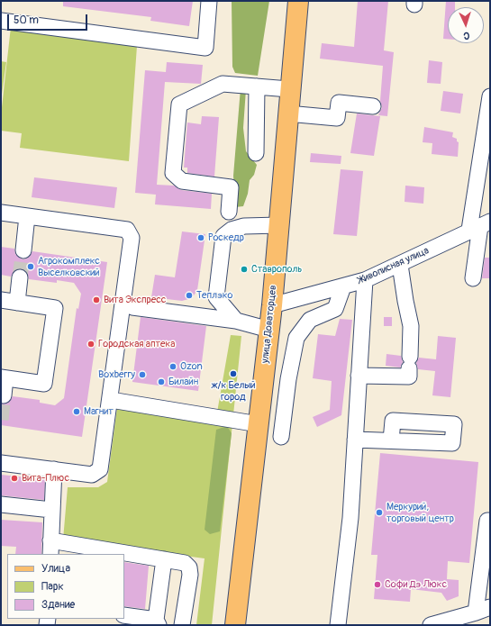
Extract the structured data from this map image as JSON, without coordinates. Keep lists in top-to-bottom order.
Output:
{
  "streets": {
    "main road": ["улица Доваторцев"],
    "street": ["Живописная улица"]
  },
  "crossings": [
    ["Живописная улица", "улица Доваторцев"]
  ],
  "places": [
    "Роскедр",
    "Агрокомплекс Выселковский",
    "Ставрополь",
    "Теплэко",
    "Вита Экспресс",
    "Городская аптека",
    "Ozon",
    "ж/к Белый город",
    "Boxberry",
    "Билайн",
    "Магнит",
    "Вита-Плюс",
    "Меркурий, торговый центр",
    "Софи Дэ Люкс"
  ],
  "legend": ["Улица", "Парк", "Здание"],
  "scale_bar": "50 m",
  "north": "bottom"
}
